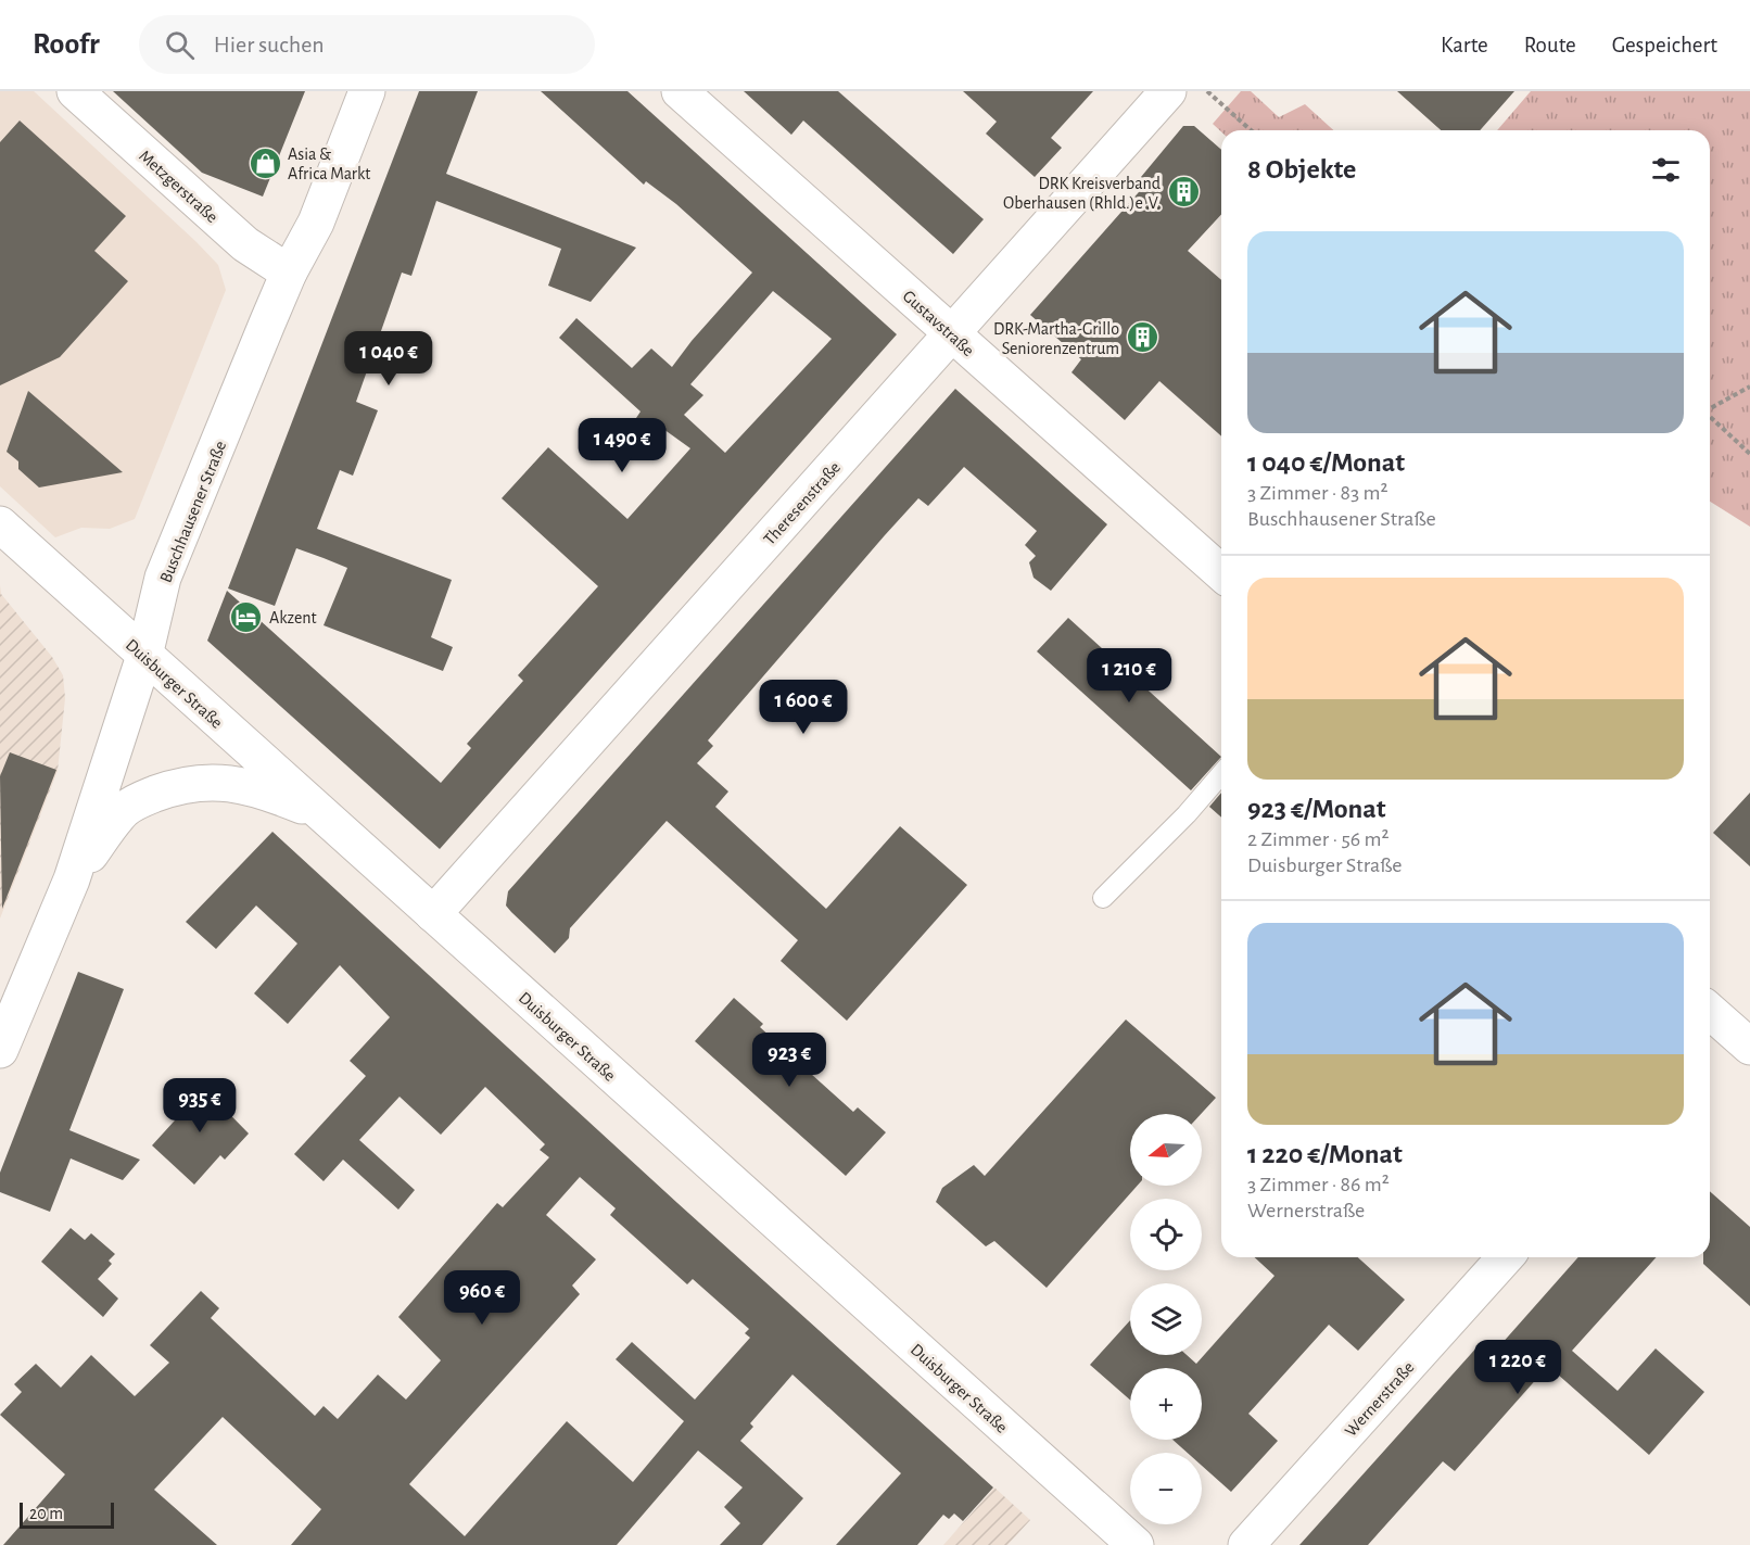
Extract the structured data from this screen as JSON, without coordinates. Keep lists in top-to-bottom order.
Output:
{
  "streets": {
    "main road": [
      "Metzgerstraße",
      "Gustavstraße",
      "Theresenstraße",
      "Buschhausener Straße",
      "Duisburger Straße",
      "Wernerstraße"
    ]
  },
  "crossings": [
    ["Metzgerstraße", "Buschhausener Straße"],
    ["Gustavstraße", "Theresenstraße"],
    ["Theresenstraße", "Duisburger Straße"],
    ["Buschhausener Straße", "Duisburger Straße"]
  ],
  "places": {
    "shop": ["Asia & Africa Markt"],
    "building": ["DRK Kreisverband Oberhausen (Rhld.)e .V.", "DRK-Martha-Grillo Seniorenzentrum"],
    "hotel": ["Akzent"]
  },
  "scale_bar": "20 m",
  "north": "left",
  "page": {
    "header": "Roofr",
    "search": "Hier suchen",
    "nav": ["Karte", "Route", "Gespeichert"],
    "heading": "8 Objekte",
    "list": [
      {
        "name": "1 040 €/Monat",
        "note": "3 Zimmer · 83 m² · Buschhausener Straße"
      },
      {
        "name": "923 €/Monat",
        "note": "2 Zimmer · 56 m² · Duisburger Straße"
      },
      {
        "name": "1 220 €/Monat",
        "note": "3 Zimmer · 86 m² · Wernerstraße"
      }
    ],
    "price": [
      "1 040 €",
      "1 490 €",
      "1 210 €",
      "1 600 €",
      "923 €",
      "935 €",
      "960 €",
      "1 220 €"
    ],
    "map_buttons": ["+", "−"],
    "scale": "20 m"
  }
}
